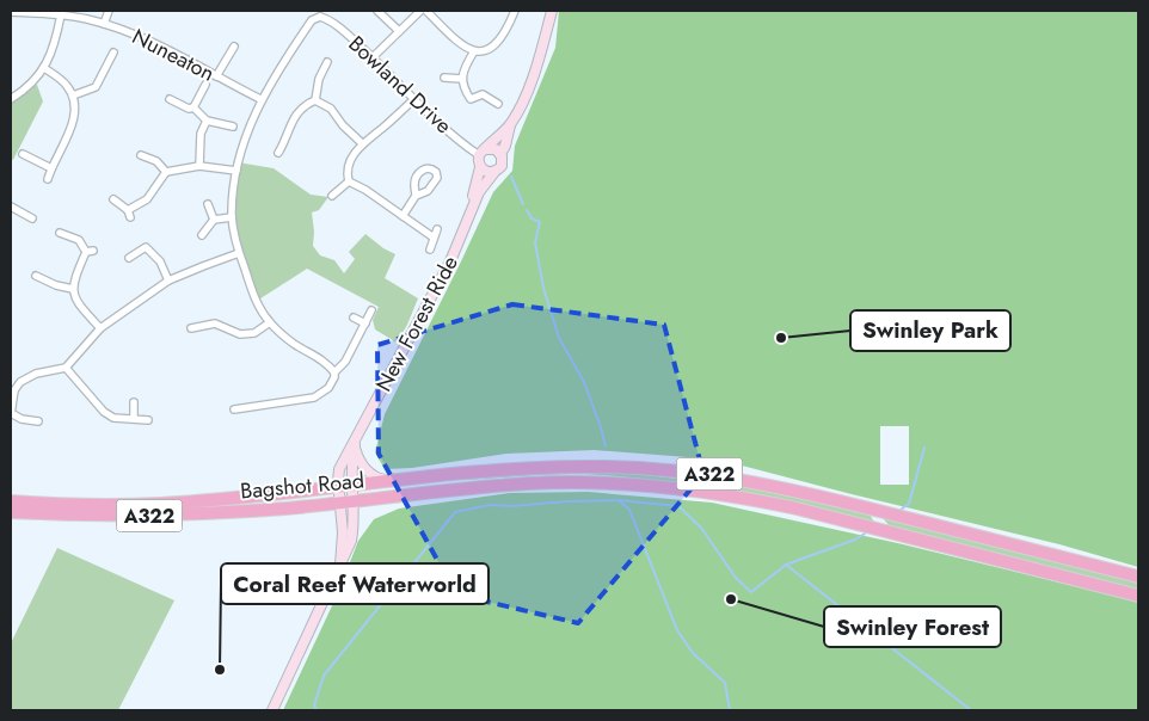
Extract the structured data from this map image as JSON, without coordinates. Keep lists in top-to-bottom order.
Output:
{
  "streets": {
    "highway": ["A322", "Bagshot Road"],
    "main road": ["New Forest Ride"],
    "street": ["Nuneaton", "Bowland Drive"]
  },
  "crossings": [
    ["Bowland Drive", "New Forest Ride"],
    ["New Forest Ride", "Bagshot Road"]
  ],
  "places": ["Swinley Park", "Swinley Forest", "Coral Reef Waterworld"]
}
